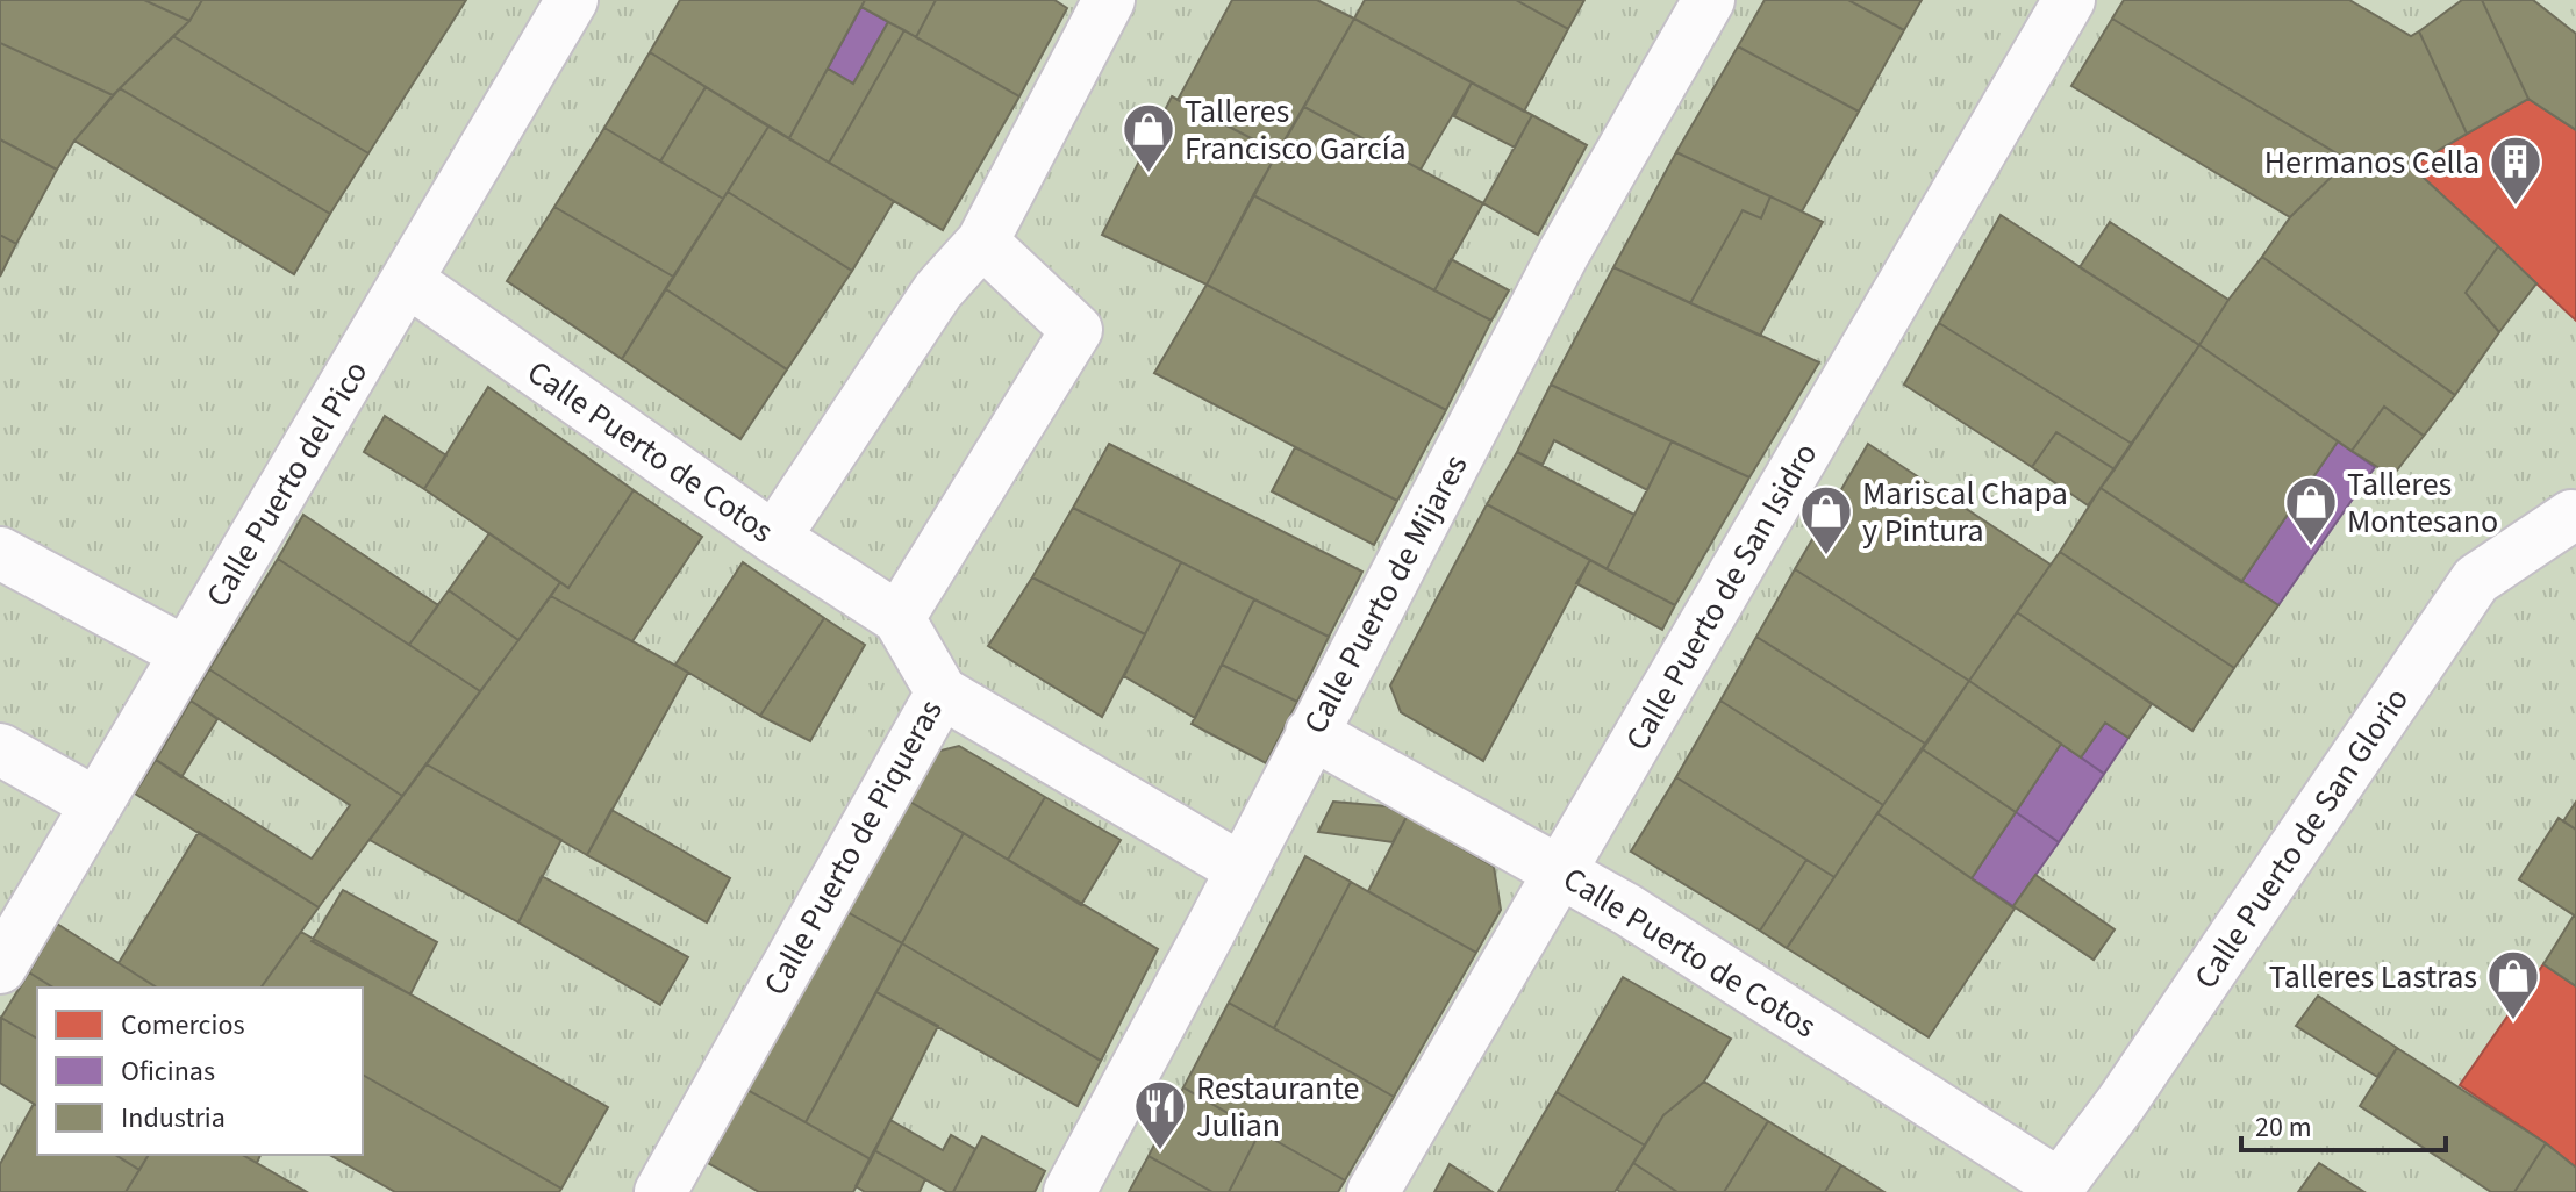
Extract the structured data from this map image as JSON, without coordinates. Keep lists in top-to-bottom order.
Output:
{
  "streets": {
    "street": [
      "Calle Puerto de Cotos",
      "Calle Puerto del Pico",
      "Calle Puerto de Mijares",
      "Calle Puerto de San Isidro",
      "Calle Puerto de San Glorio",
      "Calle Puerto de Piqueras"
    ]
  },
  "crossings": [
    ["Calle Puerto de Cotos", "Calle Puerto del Pico"],
    ["Calle Puerto de Cotos", "Calle Puerto de Mijares"],
    ["Calle Puerto de Cotos", "Calle Puerto de San Isidro"],
    ["Calle Puerto de Cotos", "Calle Puerto de San Glorio"],
    ["Calle Puerto de Cotos", "Calle Puerto de Piqueras"]
  ],
  "places": {
    "shop": [
      "Talleres Francisco García",
      "Talleres Montesano",
      "Mariscal Chapa y Pintura",
      "Talleres Lastras"
    ],
    "building": ["Hermanos Cella"],
    "restaurant": ["Restaurante Julian"]
  },
  "legend": ["Comercios", "Oficinas", "Industria"],
  "scale_bar": "20 m"
}
